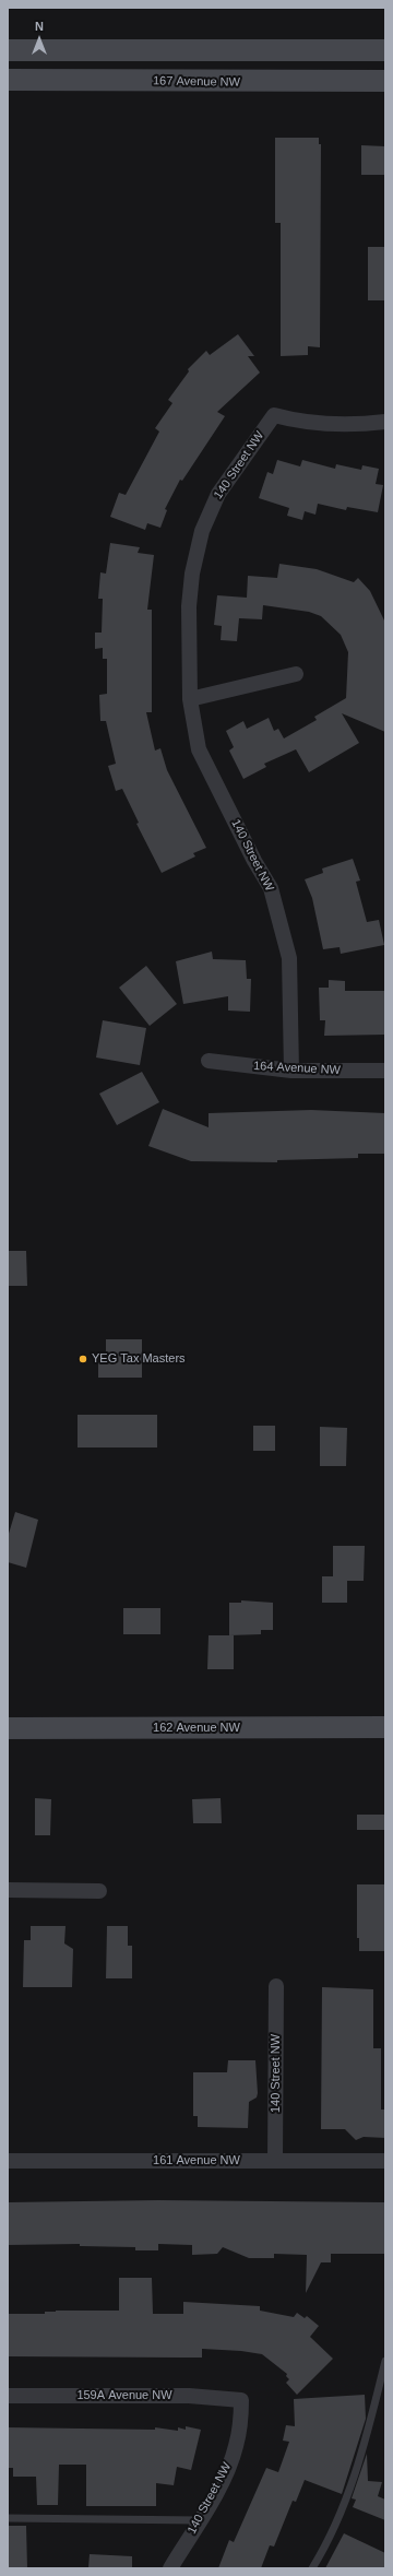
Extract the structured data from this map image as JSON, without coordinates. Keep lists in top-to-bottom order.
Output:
{
  "streets": {
    "main road": ["167 Avenue NW", "162 Avenue NW"],
    "street": [
      "140 Street NW",
      "164 Avenue NW",
      "161 Avenue NW",
      "159A Avenue NW"
    ]
  },
  "crossings": [
    ["140 Street NW", "164 Avenue NW"],
    ["140 Street NW", "161 Avenue NW"],
    ["140 Street NW", "159A Avenue NW"]
  ],
  "places": ["YEG Tax Masters"],
  "north": "top"
}
